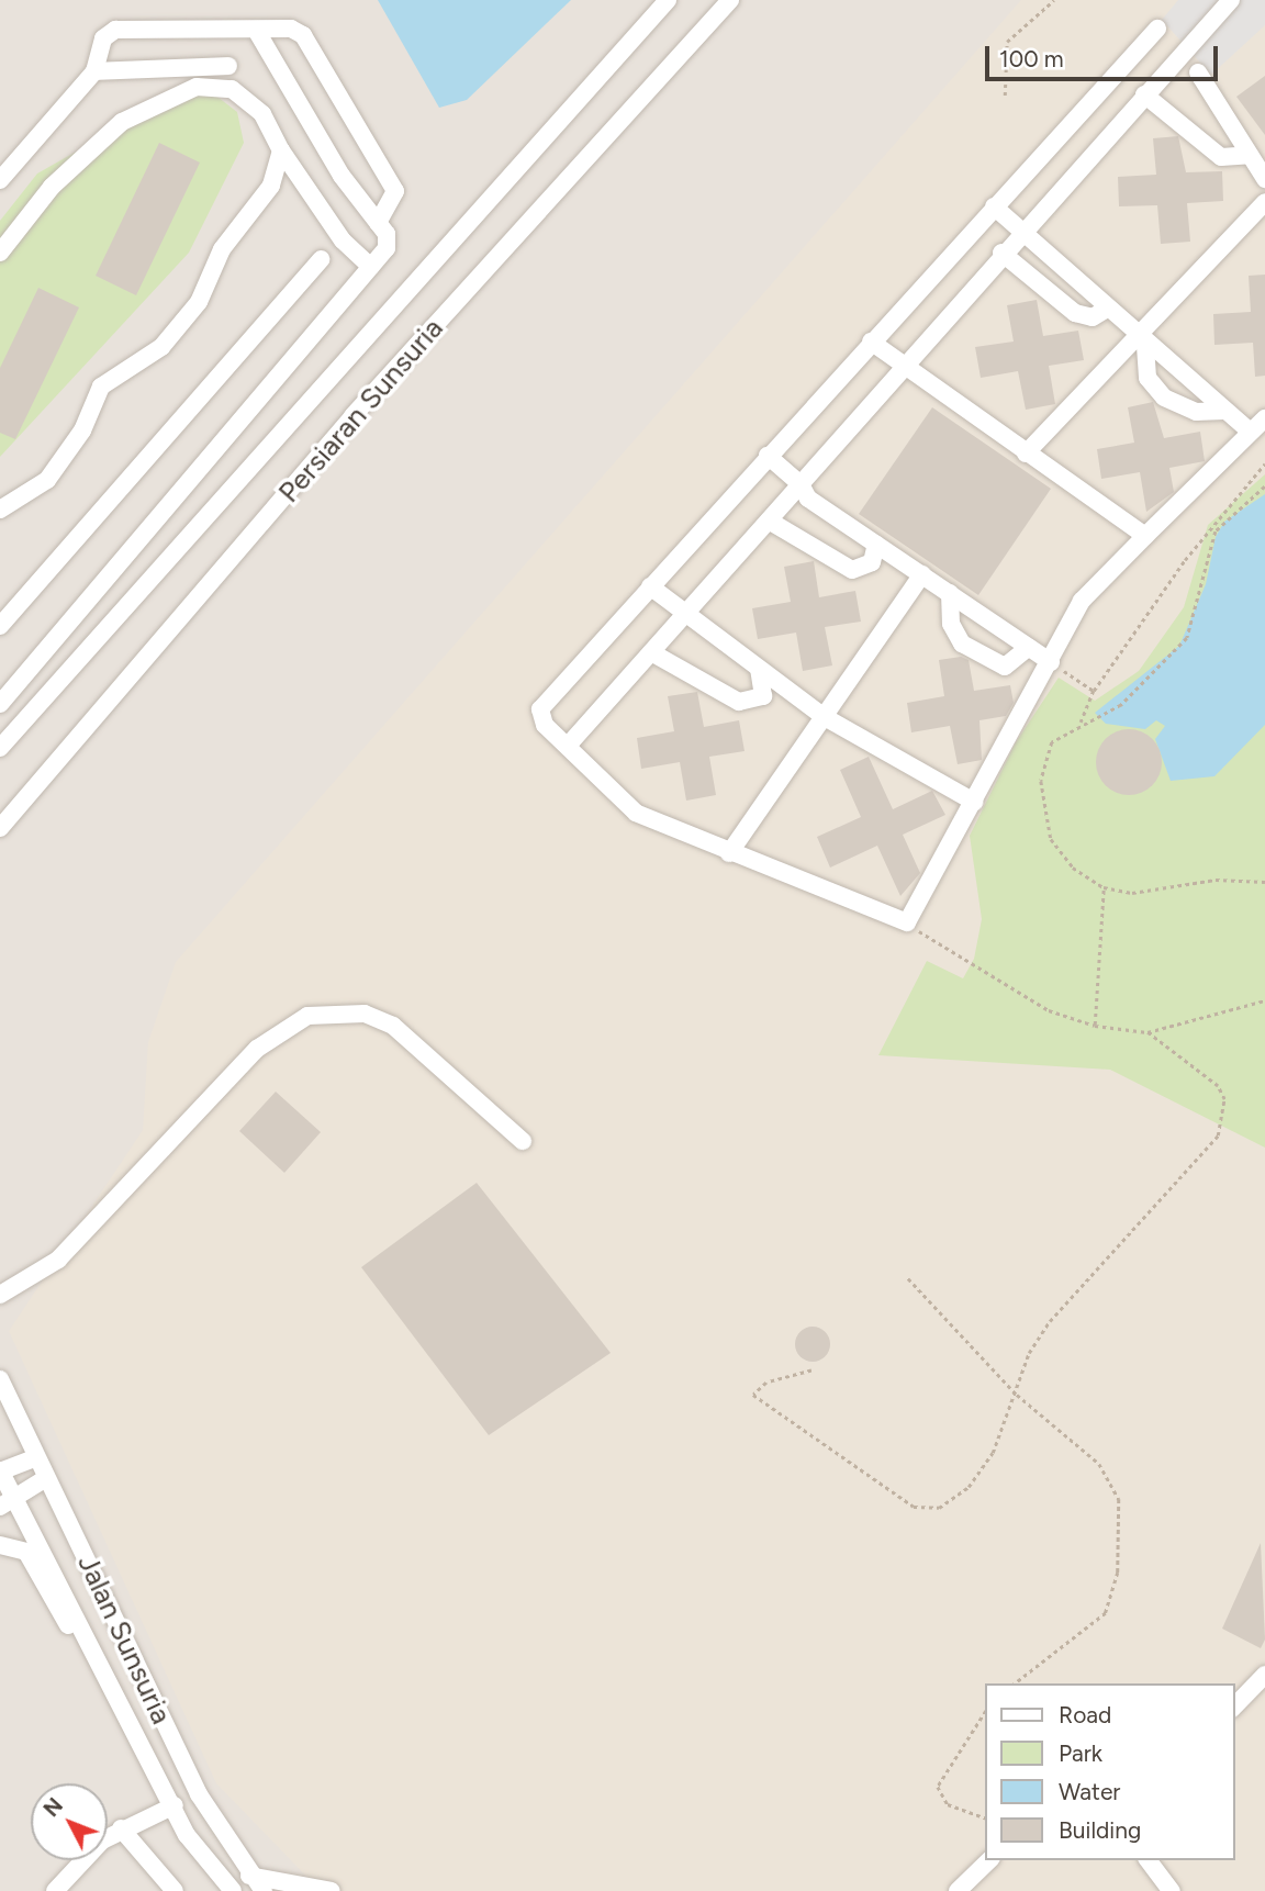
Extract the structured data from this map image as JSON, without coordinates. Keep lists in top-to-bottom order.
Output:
{
  "streets": {
    "street": ["Persiaran Sunsuria", "Jalan Sunsuria"]
  },
  "legend": [
    "Road",
    "Park",
    "Water",
    "Building"
  ],
  "scale_bar": "100 m",
  "north": "top left"
}
